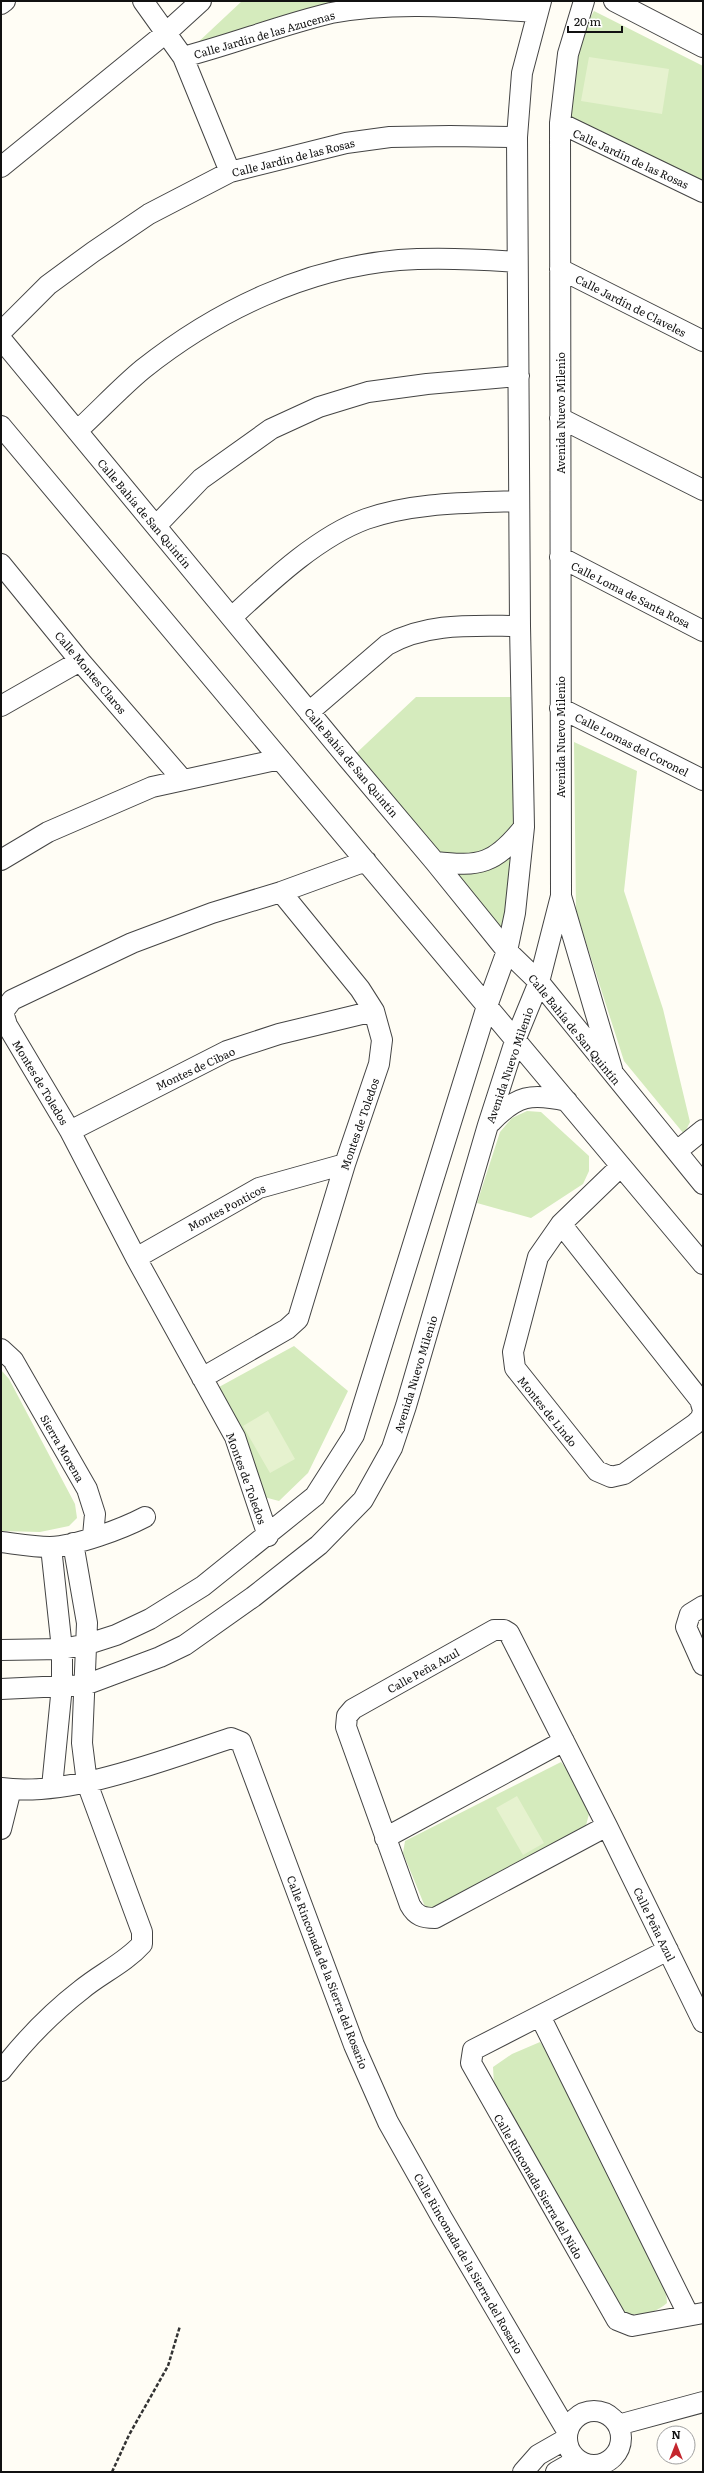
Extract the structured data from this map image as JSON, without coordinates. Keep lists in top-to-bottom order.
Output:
{
  "streets": {
    "street": [
      "Calle Jardín de las Azucenas",
      "Calle Jardín de las Rosas",
      "Calle Jardín de Claveles",
      "Avenida Nuevo Milenio",
      "Calle Bahía de San Quintín",
      "Calle Loma de Santa Rosa",
      "Calle Montes Claros",
      "Calle Lomas del Coronel",
      "Montes de Cibao",
      "Montes de Toledos",
      "Montes Ponticos",
      "Montes de Lindo",
      "Sierra Morena",
      "Calle Peña Azul",
      "Calle Rinconada de la Sierra del Rosario",
      "Calle Rinconada Sierra del Nido"
    ]
  },
  "crossings": [
    ["Calle Jardín de las Rosas", "Avenida Nuevo Milenio"],
    ["Calle Jardín de Claveles", "Avenida Nuevo Milenio"],
    ["Avenida Nuevo Milenio", "Calle Bahía de San Quintín"],
    ["Avenida Nuevo Milenio", "Calle Loma de Santa Rosa"],
    ["Avenida Nuevo Milenio", "Calle Lomas del Coronel"],
    ["Montes de Cibao", "Montes de Toledos"],
    ["Montes de Toledos", "Montes Ponticos"],
    ["Calle Peña Azul", "Calle Rinconada Sierra del Nido"]
  ],
  "scale_bar": "20 m",
  "north": "top"
}
